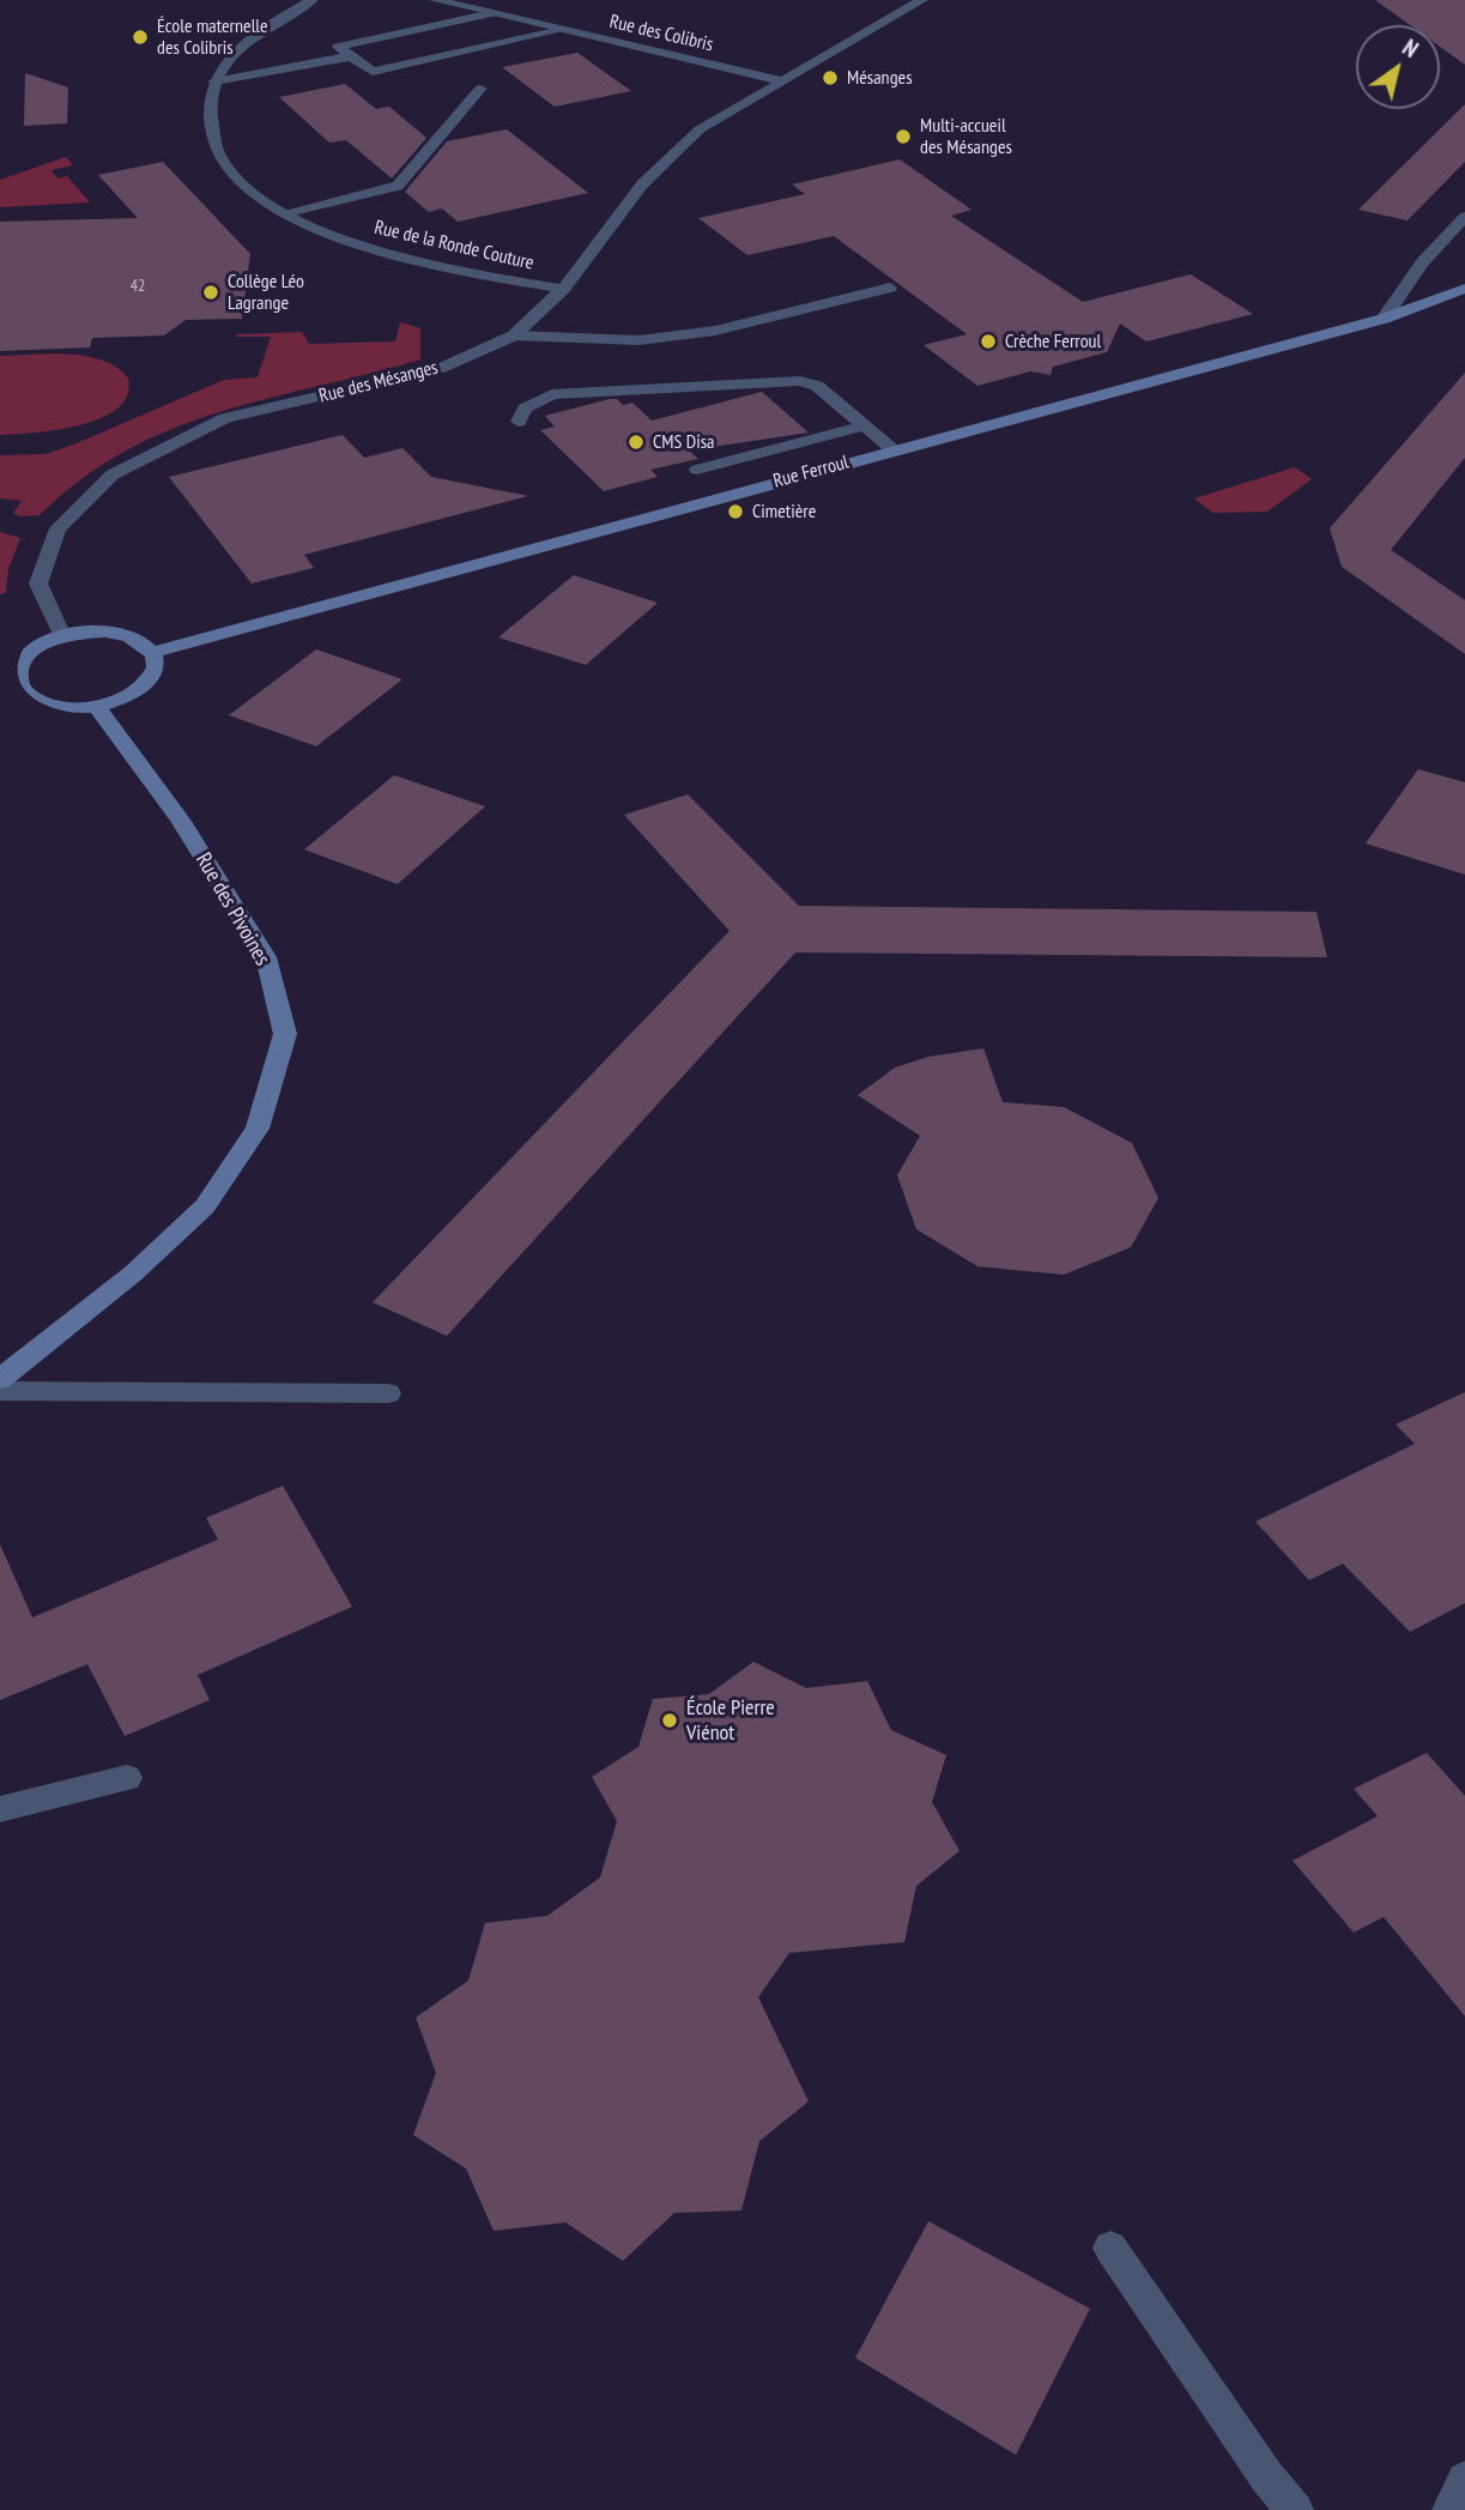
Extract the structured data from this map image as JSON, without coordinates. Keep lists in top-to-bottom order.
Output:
{
  "streets": {
    "street": [
      "Rue des Colibris",
      "Rue de la Ronde Couture",
      "Rue des Mésanges",
      "Rue Ferroul",
      "Rue des Pivoines"
    ]
  },
  "crossings": [
    ["Rue des Colibris", "Rue des Mésanges"],
    ["Rue de la Ronde Couture", "Rue des Mésanges"]
  ],
  "places": [
    "École maternelle des Colibris",
    "Mésanges",
    "Multi-accueil des Mésanges",
    "Collège Léo Lagrange",
    "Crèche Ferroul",
    "CMS Disa",
    "Cimetière",
    "École Pierre Viénot"
  ],
  "house_numbers": ["42"],
  "north": "top right"
}
